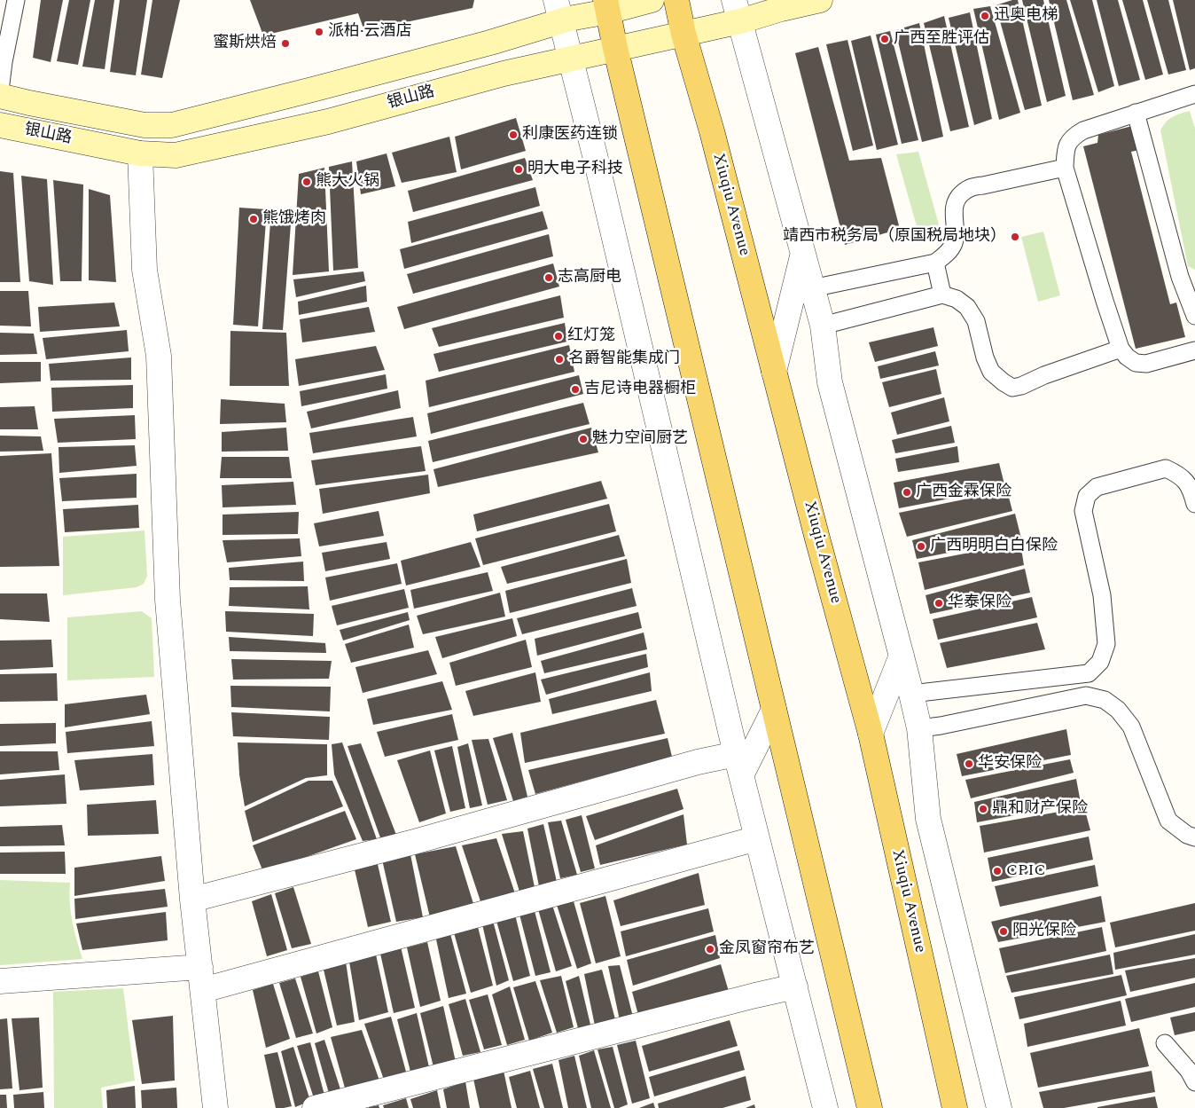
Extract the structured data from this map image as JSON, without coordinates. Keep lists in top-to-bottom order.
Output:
{
  "streets": {
    "main road": ["银山路", "Xiuqiu Avenue"]
  },
  "crossings": [
    ["银山路", "Xiuqiu Avenue"]
  ],
  "places": [
    "迅奥电梯",
    "派柏·云酒店",
    "广西至胜评估",
    "蜜斯烘焙",
    "利康医药连锁",
    "明大电子科技",
    "熊大火锅",
    "熊饿烤肉",
    "靖西市税务局（原国税局地块）",
    "志高厨电",
    "红灯笼",
    "名爵智能集成门",
    "吉尼诗电器橱柜",
    "魅力空间厨艺",
    "广西金霖保险",
    "广西明明白白保险",
    "华泰保险",
    "华安保险",
    "鼎和财产保险",
    "CPIC",
    "阳光保险",
    "金凤窗帘布艺"
  ]
}
